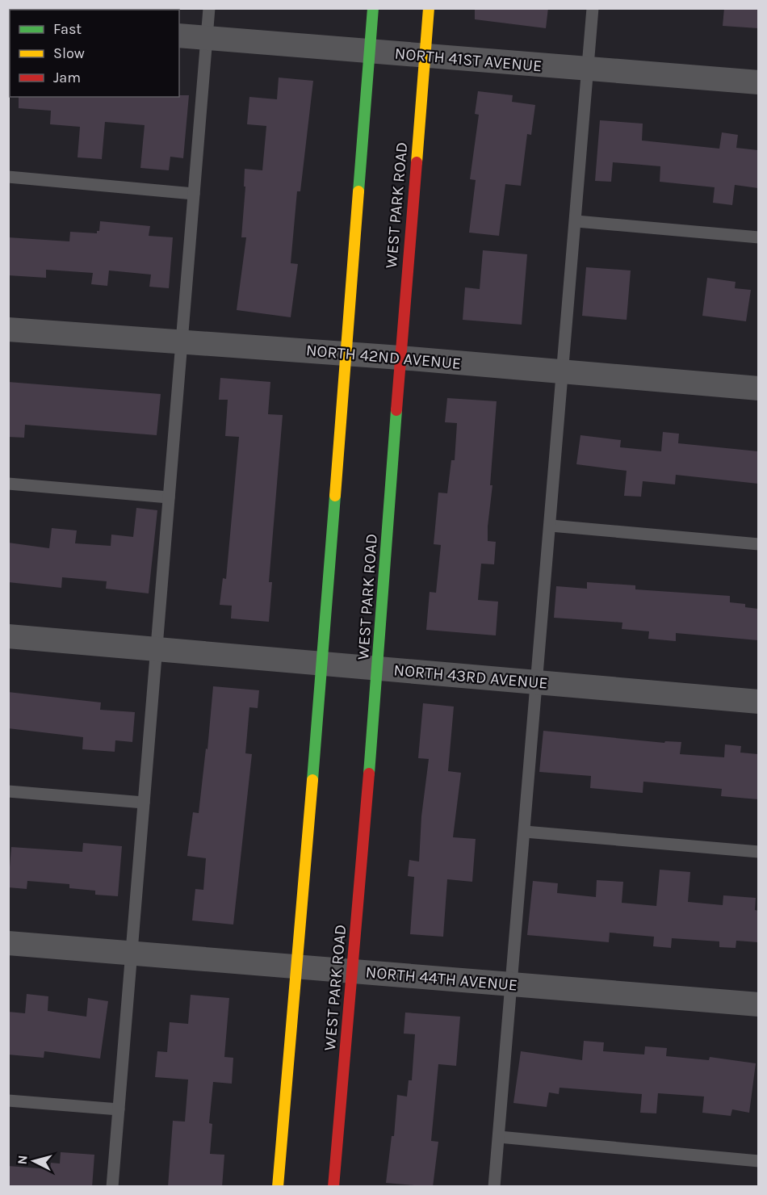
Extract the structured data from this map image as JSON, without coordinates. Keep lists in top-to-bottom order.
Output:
{
  "streets": {
    "street": [
      "NORTH 41ST AVENUE",
      "WEST PARK ROAD",
      "NORTH 42ND AVENUE",
      "NORTH 43RD AVENUE",
      "NORTH 44TH AVENUE"
    ]
  },
  "crossings": [
    ["NORTH 41ST AVENUE", "WEST PARK ROAD"],
    ["WEST PARK ROAD", "NORTH 42ND AVENUE"],
    ["WEST PARK ROAD", "NORTH 43RD AVENUE"],
    ["WEST PARK ROAD", "NORTH 44TH AVENUE"]
  ],
  "legend": ["Fast", "Slow", "Jam"],
  "north": "left"
}
